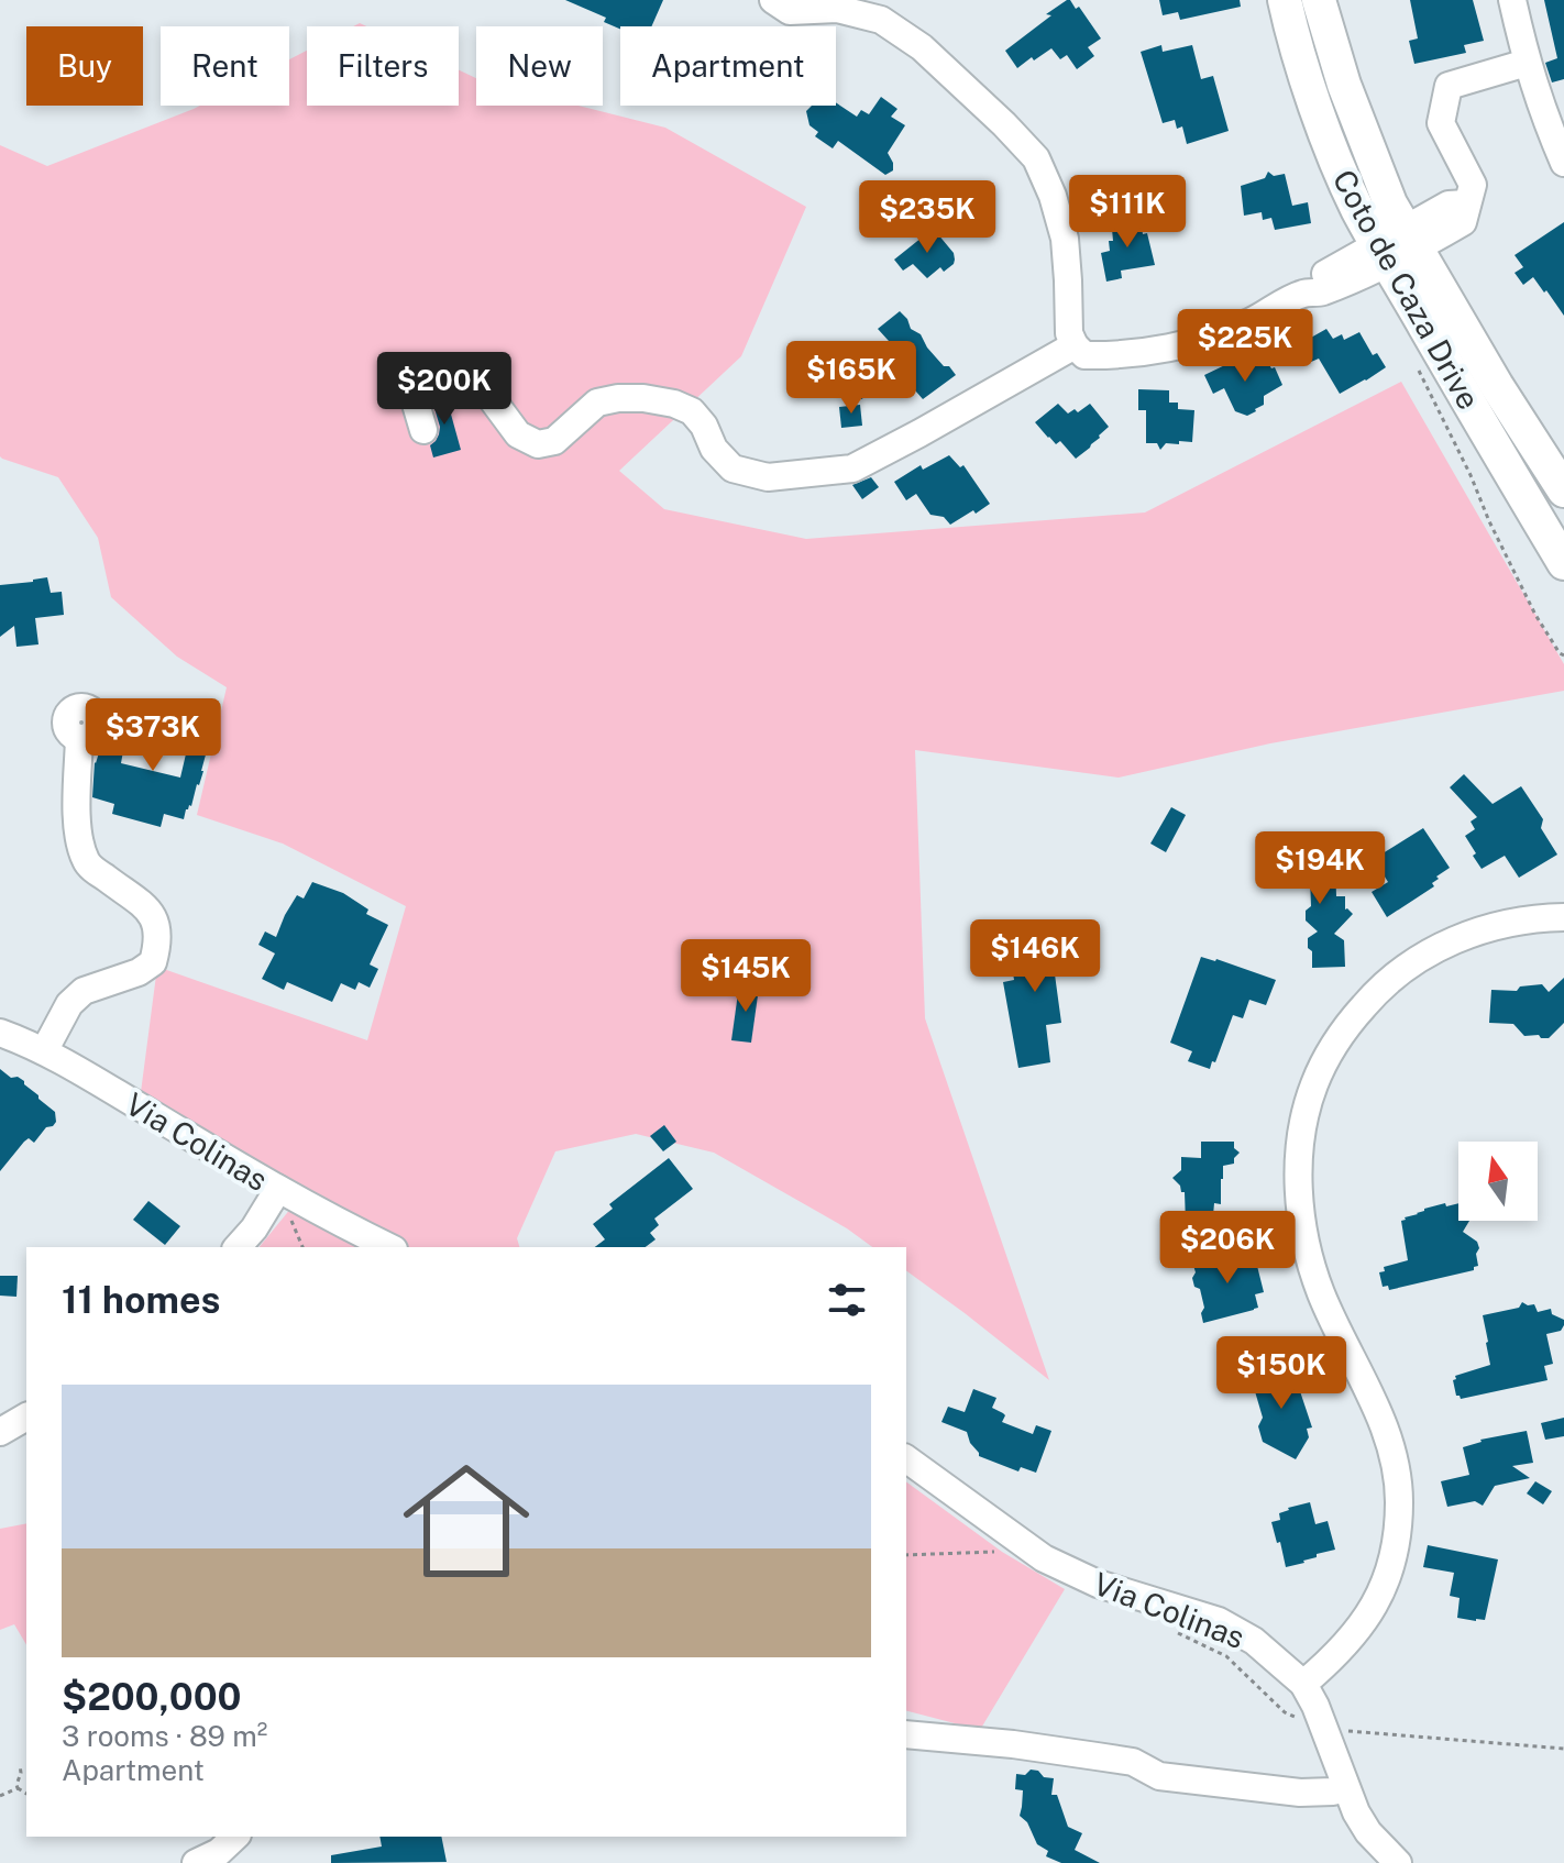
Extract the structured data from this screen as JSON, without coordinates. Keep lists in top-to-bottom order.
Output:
{
  "streets": {
    "main road": ["Coto de Caza Drive"],
    "street": ["Via Colinas"]
  },
  "north": "top",
  "page": {
    "chip": [
      "Buy",
      "Rent",
      "Filters",
      "New",
      "Apartment"
    ],
    "price": [
      "$111K",
      "$235K",
      "$225K",
      "$165K",
      "$200K",
      "$373K",
      "$194K",
      "$146K",
      "$145K",
      "$206K",
      "$150K"
    ],
    "heading": "11 homes",
    "list": [
      {
        "name": "$200,000",
        "note": "3 rooms · 89 m² · Apartment"
      }
    ]
  }
}
